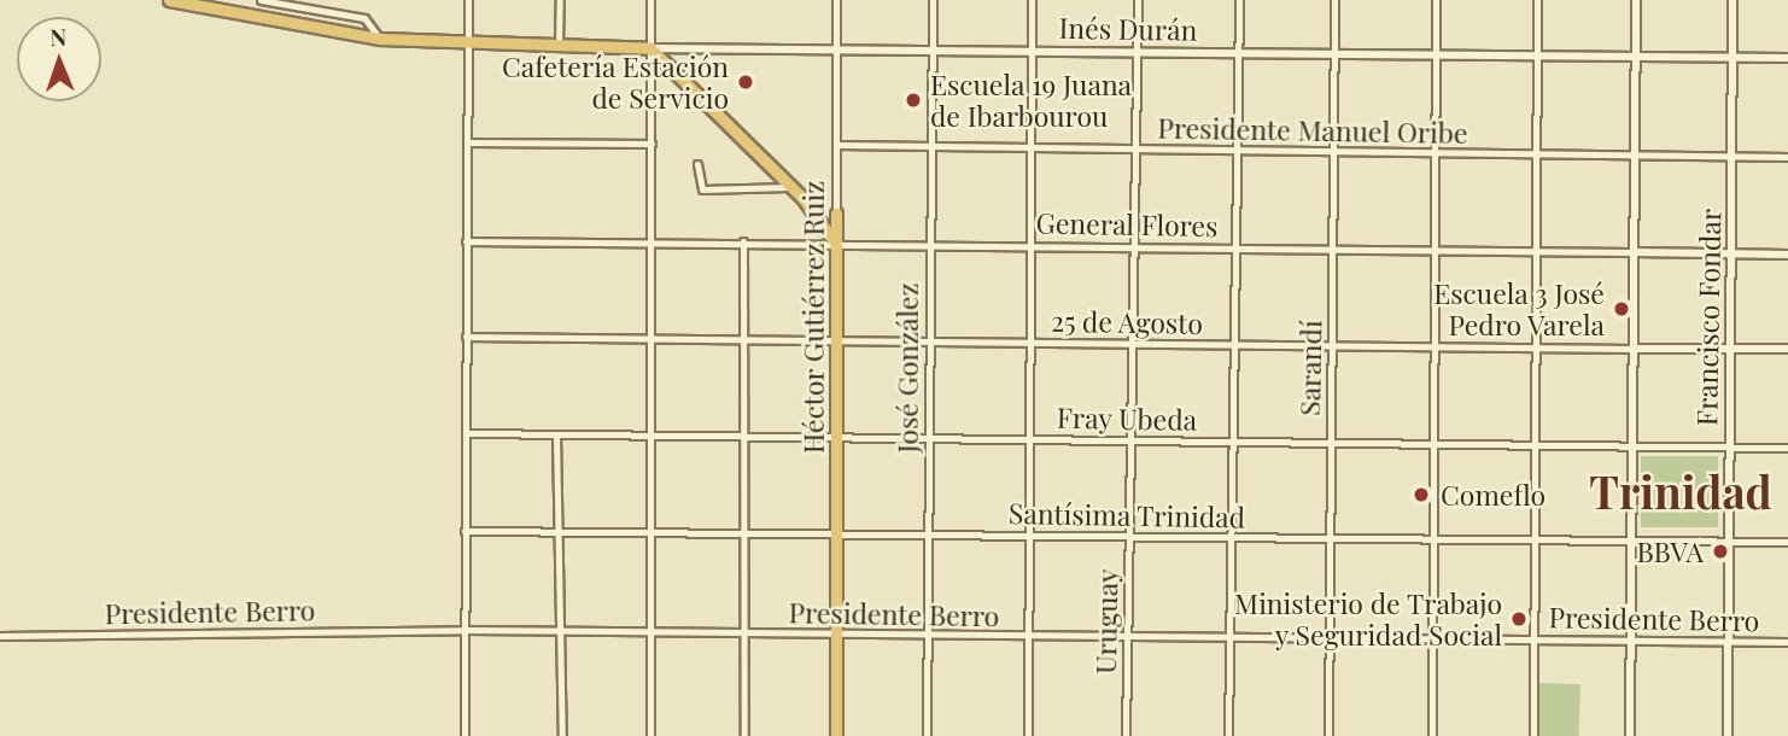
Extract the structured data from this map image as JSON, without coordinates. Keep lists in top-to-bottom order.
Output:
{
  "streets": {
    "highway": ["Inés Durán", "Héctor Gutiérrez Ruiz"],
    "street": [
      "Presidente Manuel Oribe",
      "General Flores",
      "Francisco Fondar",
      "25 de Agosto",
      "José González",
      "Sarandí",
      "Fray Ubeda",
      "Santísima Trinidad",
      "Presidente Berro",
      "Uruguay"
    ]
  },
  "crossings": [
    ["Inés Durán", "Héctor Gutiérrez Ruiz"],
    ["Inés Durán", "Francisco Fondar"],
    ["Inés Durán", "José González"],
    ["Inés Durán", "Sarandí"],
    ["Inés Durán", "Uruguay"],
    ["Presidente Manuel Oribe", "Héctor Gutiérrez Ruiz"],
    ["Presidente Manuel Oribe", "Francisco Fondar"],
    ["Presidente Manuel Oribe", "José González"],
    ["Presidente Manuel Oribe", "Sarandí"],
    ["Presidente Manuel Oribe", "Uruguay"],
    ["General Flores", "Héctor Gutiérrez Ruiz"],
    ["General Flores", "Francisco Fondar"],
    ["General Flores", "José González"],
    ["General Flores", "Sarandí"],
    ["General Flores", "Uruguay"],
    ["Héctor Gutiérrez Ruiz", "25 de Agosto"],
    ["Héctor Gutiérrez Ruiz", "Fray Ubeda"],
    ["Héctor Gutiérrez Ruiz", "Santísima Trinidad"],
    ["Héctor Gutiérrez Ruiz", "Presidente Berro"],
    ["Francisco Fondar", "25 de Agosto"],
    ["Francisco Fondar", "Fray Ubeda"],
    ["Francisco Fondar", "Santísima Trinidad"],
    ["Francisco Fondar", "Presidente Berro"],
    ["25 de Agosto", "José González"],
    ["25 de Agosto", "Sarandí"],
    ["25 de Agosto", "Uruguay"],
    ["José González", "Fray Ubeda"],
    ["José González", "Santísima Trinidad"],
    ["José González", "Presidente Berro"],
    ["Sarandí", "Fray Ubeda"],
    ["Sarandí", "Santísima Trinidad"],
    ["Sarandí", "Presidente Berro"],
    ["Fray Ubeda", "Uruguay"],
    ["Santísima Trinidad", "Uruguay"],
    ["Presidente Berro", "Uruguay"]
  ],
  "districts": ["Trinidad"],
  "places": [
    "Cafetería Estación de Servicio",
    "Escuela 19 Juana de Ibarbourou",
    "Escuela 3 José Pedro Varela",
    "Comeflo",
    "BBVA",
    "Ministerio de Trabajo y Seguridad Social"
  ],
  "north": "top"
}
